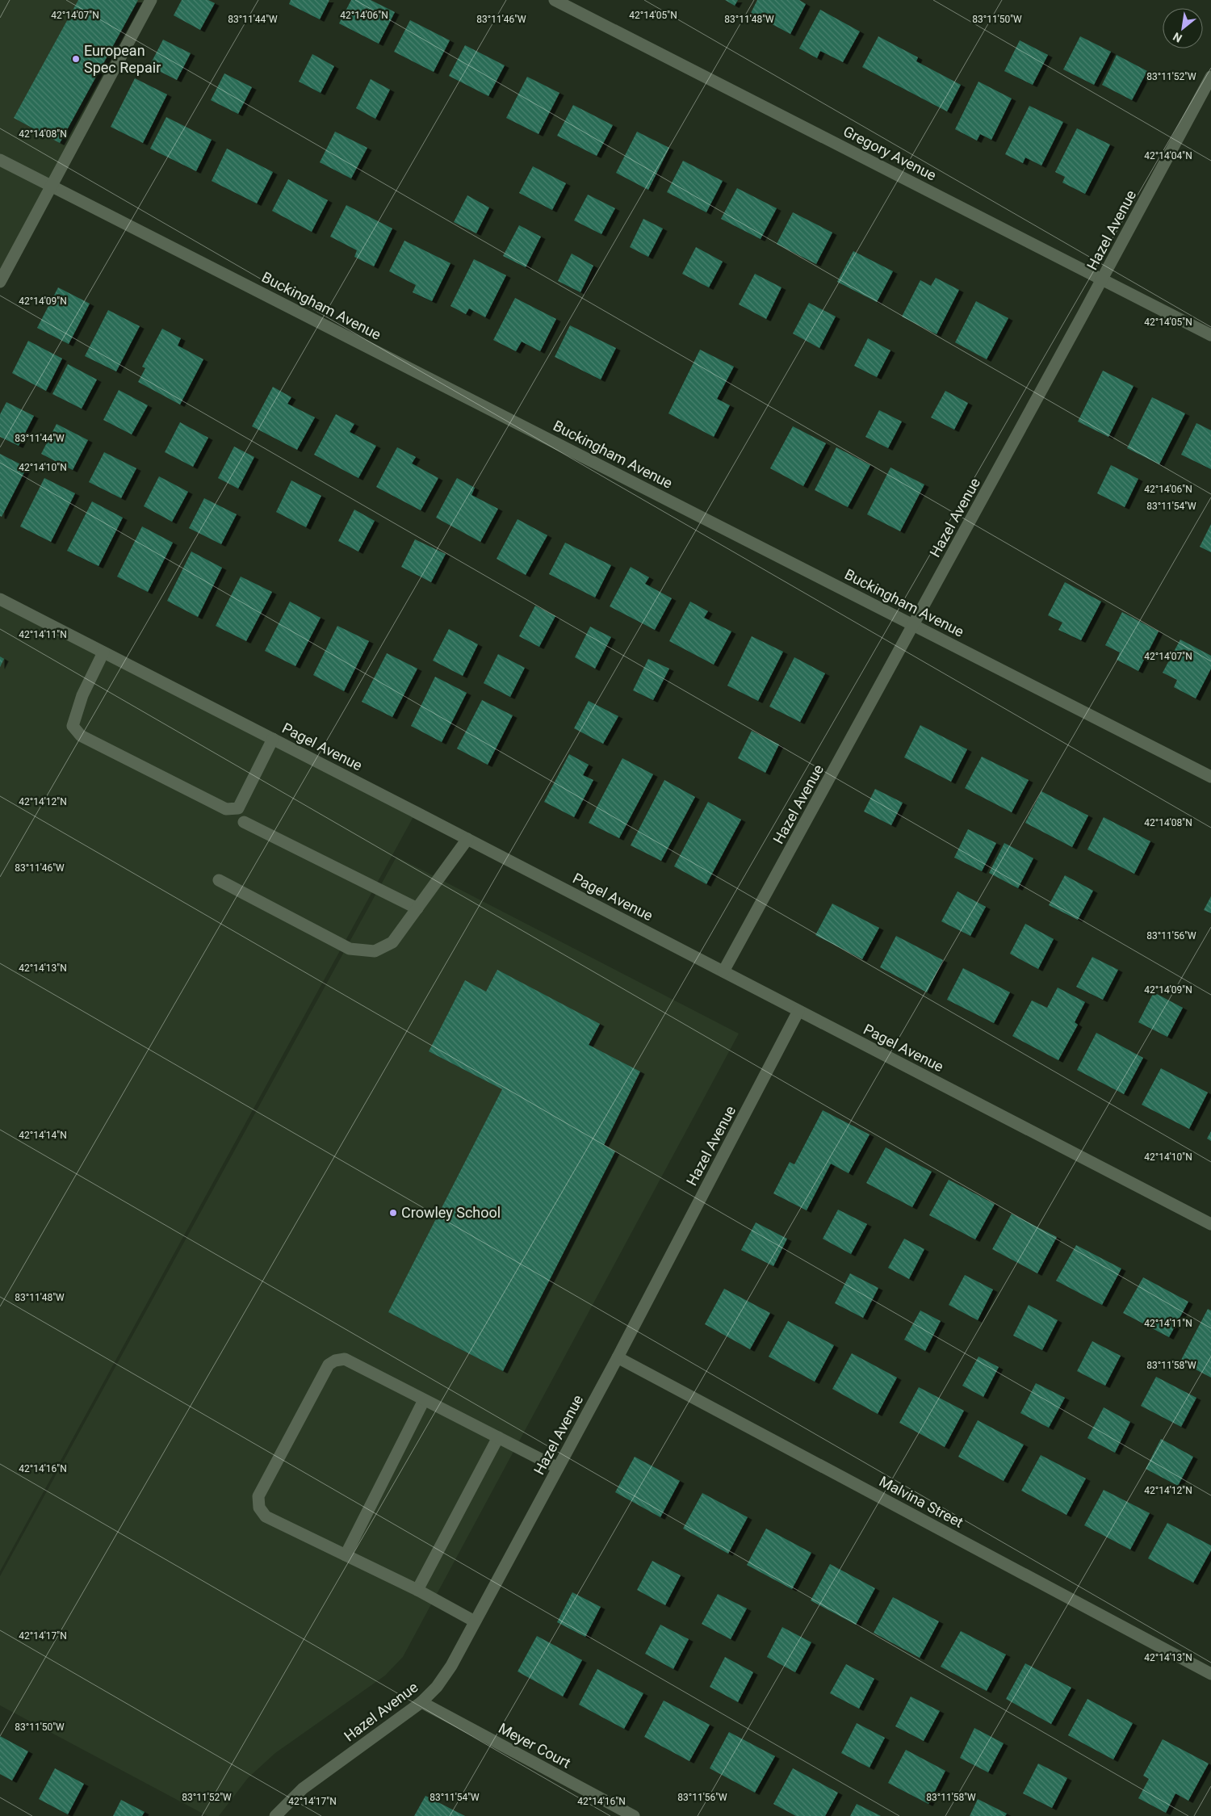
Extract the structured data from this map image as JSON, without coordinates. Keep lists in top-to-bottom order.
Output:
{
  "streets": {
    "street": [
      "Gregory Avenue",
      "Hazel Avenue",
      "Buckingham Avenue",
      "Pagel Avenue",
      "Malvina Street",
      "Meyer Court"
    ]
  },
  "crossings": [
    ["Gregory Avenue", "Hazel Avenue"],
    ["Hazel Avenue", "Buckingham Avenue"],
    ["Hazel Avenue", "Pagel Avenue"],
    ["Hazel Avenue", "Malvina Street"],
    ["Hazel Avenue", "Meyer Court"]
  ],
  "places": ["European Spec Repair", "Crowley School"],
  "north": "bottom left",
  "coordinates": [
    "42°14'06\"N",
    "42°14'05\"N",
    "42°14'07\"N",
    "83°11'44\"W",
    "83°11'46\"W",
    "83°11'48\"W",
    "83°11'50\"W",
    "83°11'52\"W",
    "42°14'08\"N",
    "42°14'04\"N",
    "42°14'09\"N",
    "42°14'10\"N",
    "83°11'54\"W",
    "42°14'11\"N",
    "42°14'12\"N",
    "83°11'56\"W",
    "42°14'13\"N",
    "42°14'14\"N",
    "83°11'58\"W",
    "42°14'16\"N",
    "42°14'17\"N"
  ]
}
